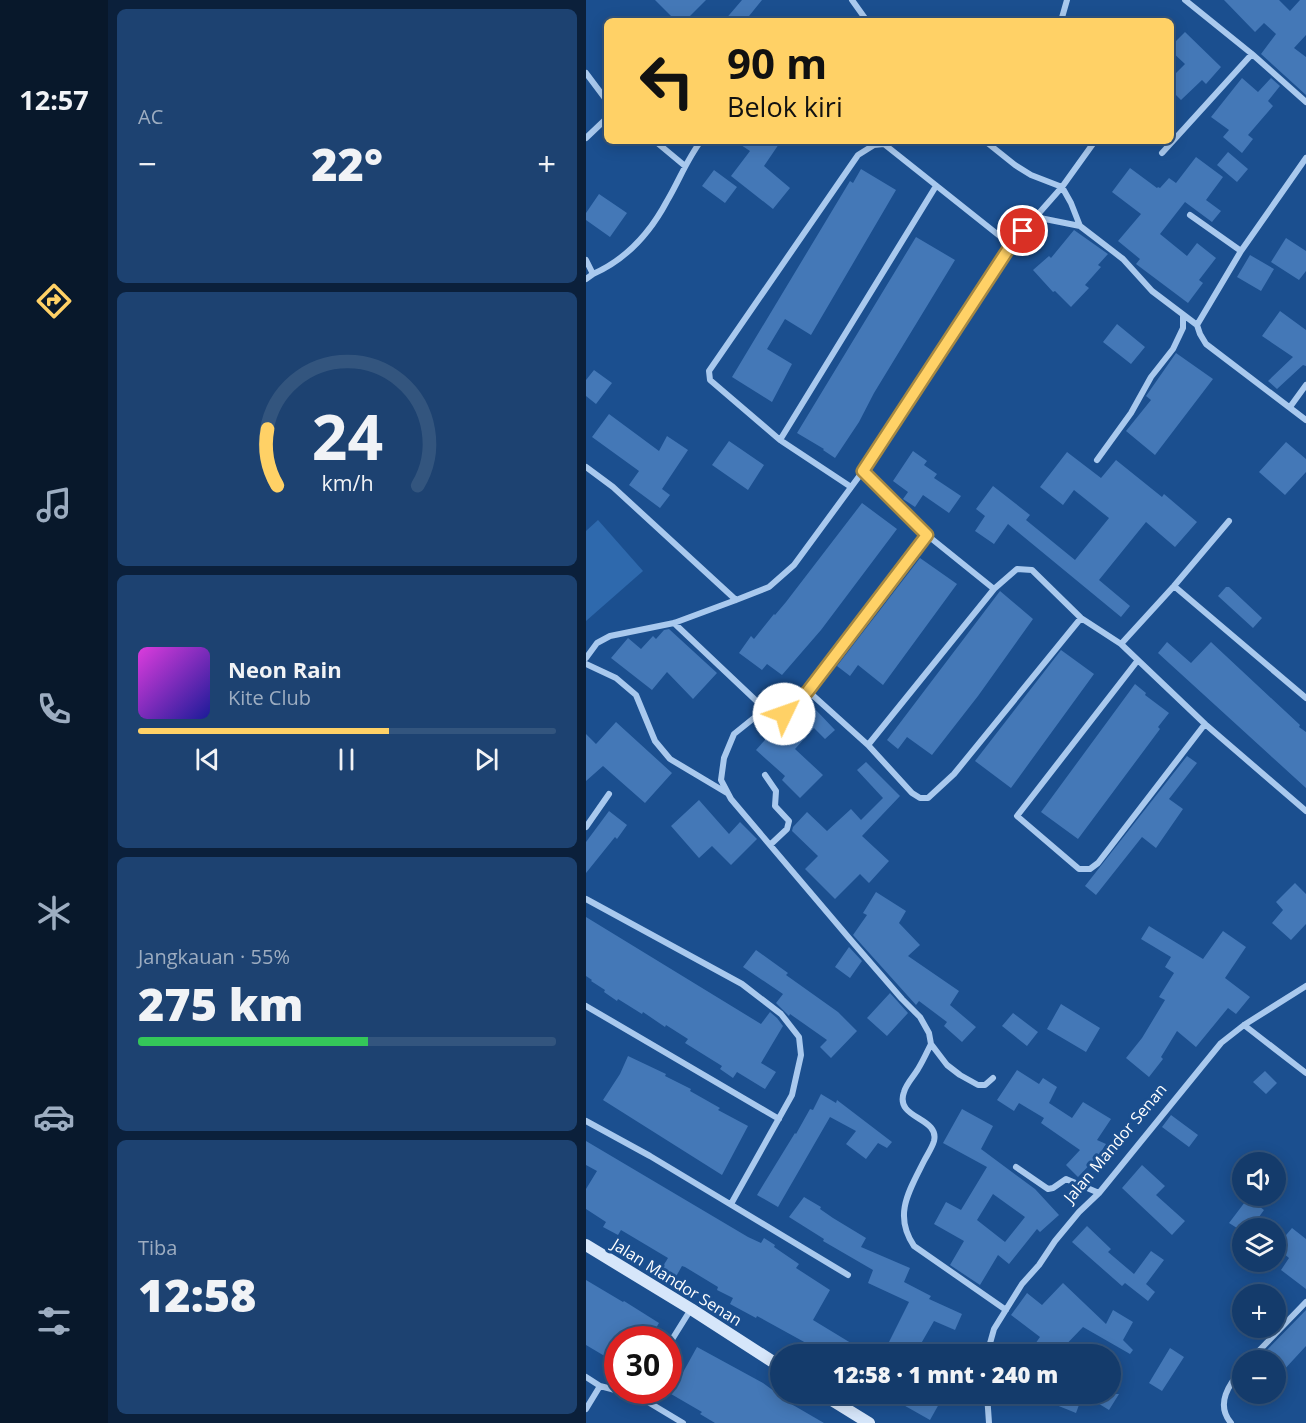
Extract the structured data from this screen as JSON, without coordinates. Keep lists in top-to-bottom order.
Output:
{
  "streets": {
    "street": ["Jalan Mandor Senan"]
  },
  "page": {
    "tabs": "12:57",
    "tile": [
      "AC",
      ["Jangkauan · 55%", "275 km"],
      ["Tiba", "12:58"]
    ],
    "turn": ["90 m", "Belok kiri"],
    "heat": ["−", "22°", "+"],
    "song": ["Neon Rain", "Kite Club"],
    "map_buttons": ["+", "−"],
    "limit": "30",
    "trip": "12:58 · 1 mnt · 240 m",
    "gauge": ["24", "km/h"]
  }
}
